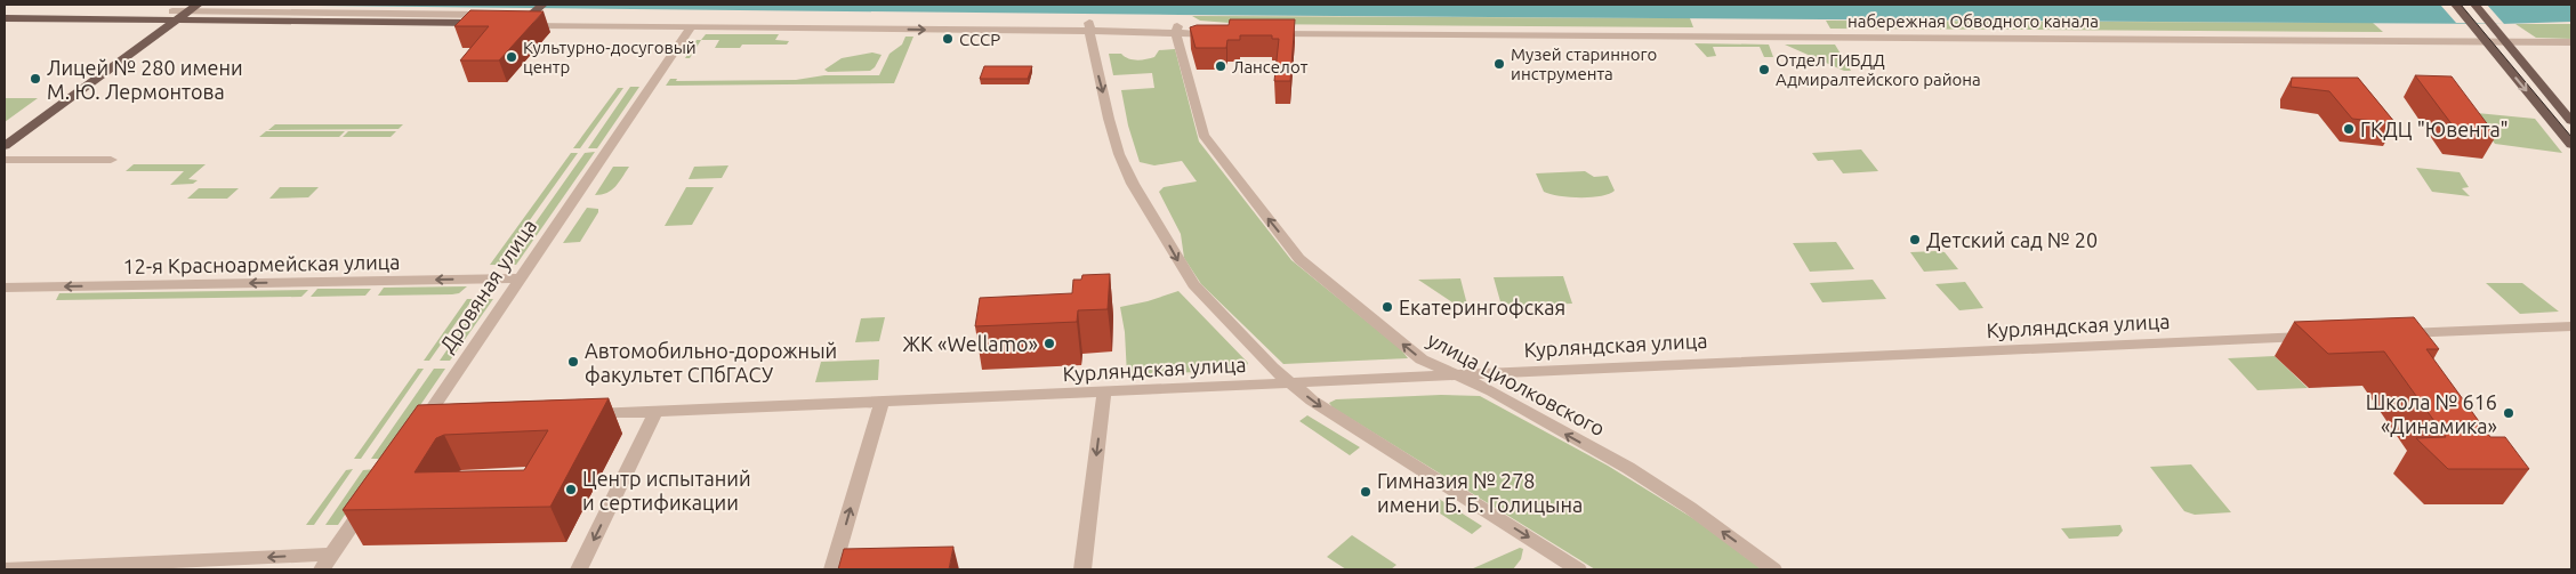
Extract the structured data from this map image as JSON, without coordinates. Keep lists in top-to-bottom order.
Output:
{
  "streets": {
    "street": [
      "набережная Обводного канала",
      "12-я Красноармейская улица",
      "Дровяная улица",
      "Курляндская улица",
      "улица Циолковского"
    ]
  },
  "crossings": [
    ["12-я Красноармейская улица", "Дровяная улица"],
    ["Курляндская улица", "улица Циолковского"]
  ],
  "one_way": ["12-я Красноармейская улица"],
  "places": [
    "СССР",
    "Культурно-досуговый центр",
    "Музей старинного инструмента",
    "Ланселот",
    "Отдел ГИБДД Адмиралтейского района",
    "Лицей № 280 имени М. Ю. Лермонтова",
    "ГКДЦ \"Ювента\"",
    "Детский сад № 20",
    "Екатерингофская",
    "ЖК «Wellamo»",
    "Автомобильно-дорожный факультет СПбГАСУ",
    "Школа № 616 «Динамика»",
    "Центр испытаний и сертификации",
    "Гимназия № 278 имени Б. Б. Голицына"
  ]
}
